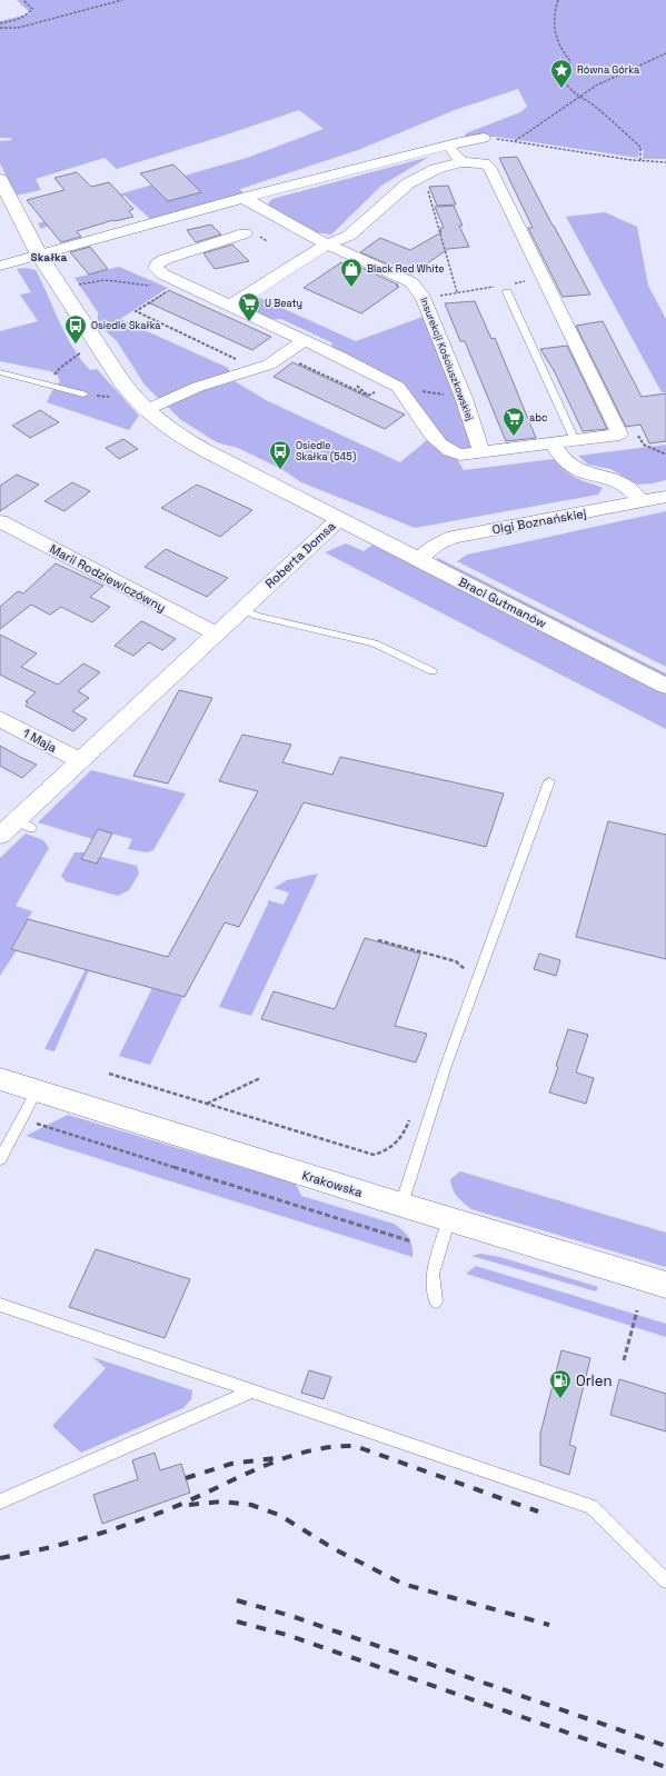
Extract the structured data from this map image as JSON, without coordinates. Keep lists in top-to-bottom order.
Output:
{
  "streets": {
    "street": [
      "Insurekcji Kościuszkowskiej",
      "Olgi Boznańskiej",
      "Roberta Domsa",
      "Marii Rodziewiczówny",
      "Braci Gutmanów",
      "1 Maja",
      "Krakowska"
    ]
  },
  "crossings": [
    ["Olgi Boznańskiej", "Braci Gutmanów"],
    ["Roberta Domsa", "Marii Rodziewiczówny"],
    ["Roberta Domsa", "Braci Gutmanów"],
    ["Roberta Domsa", "1 Maja"]
  ],
  "districts": ["Skałka"],
  "places": {
    "place": ["Równa Górka"],
    "shop": ["Black Red White"],
    "supermarket": ["U Beaty", "abc"],
    "bus stop": ["Osiedle Skałka", "Osiedle Skałka (545)"],
    "fuel station": ["Orlen"]
  }
}
